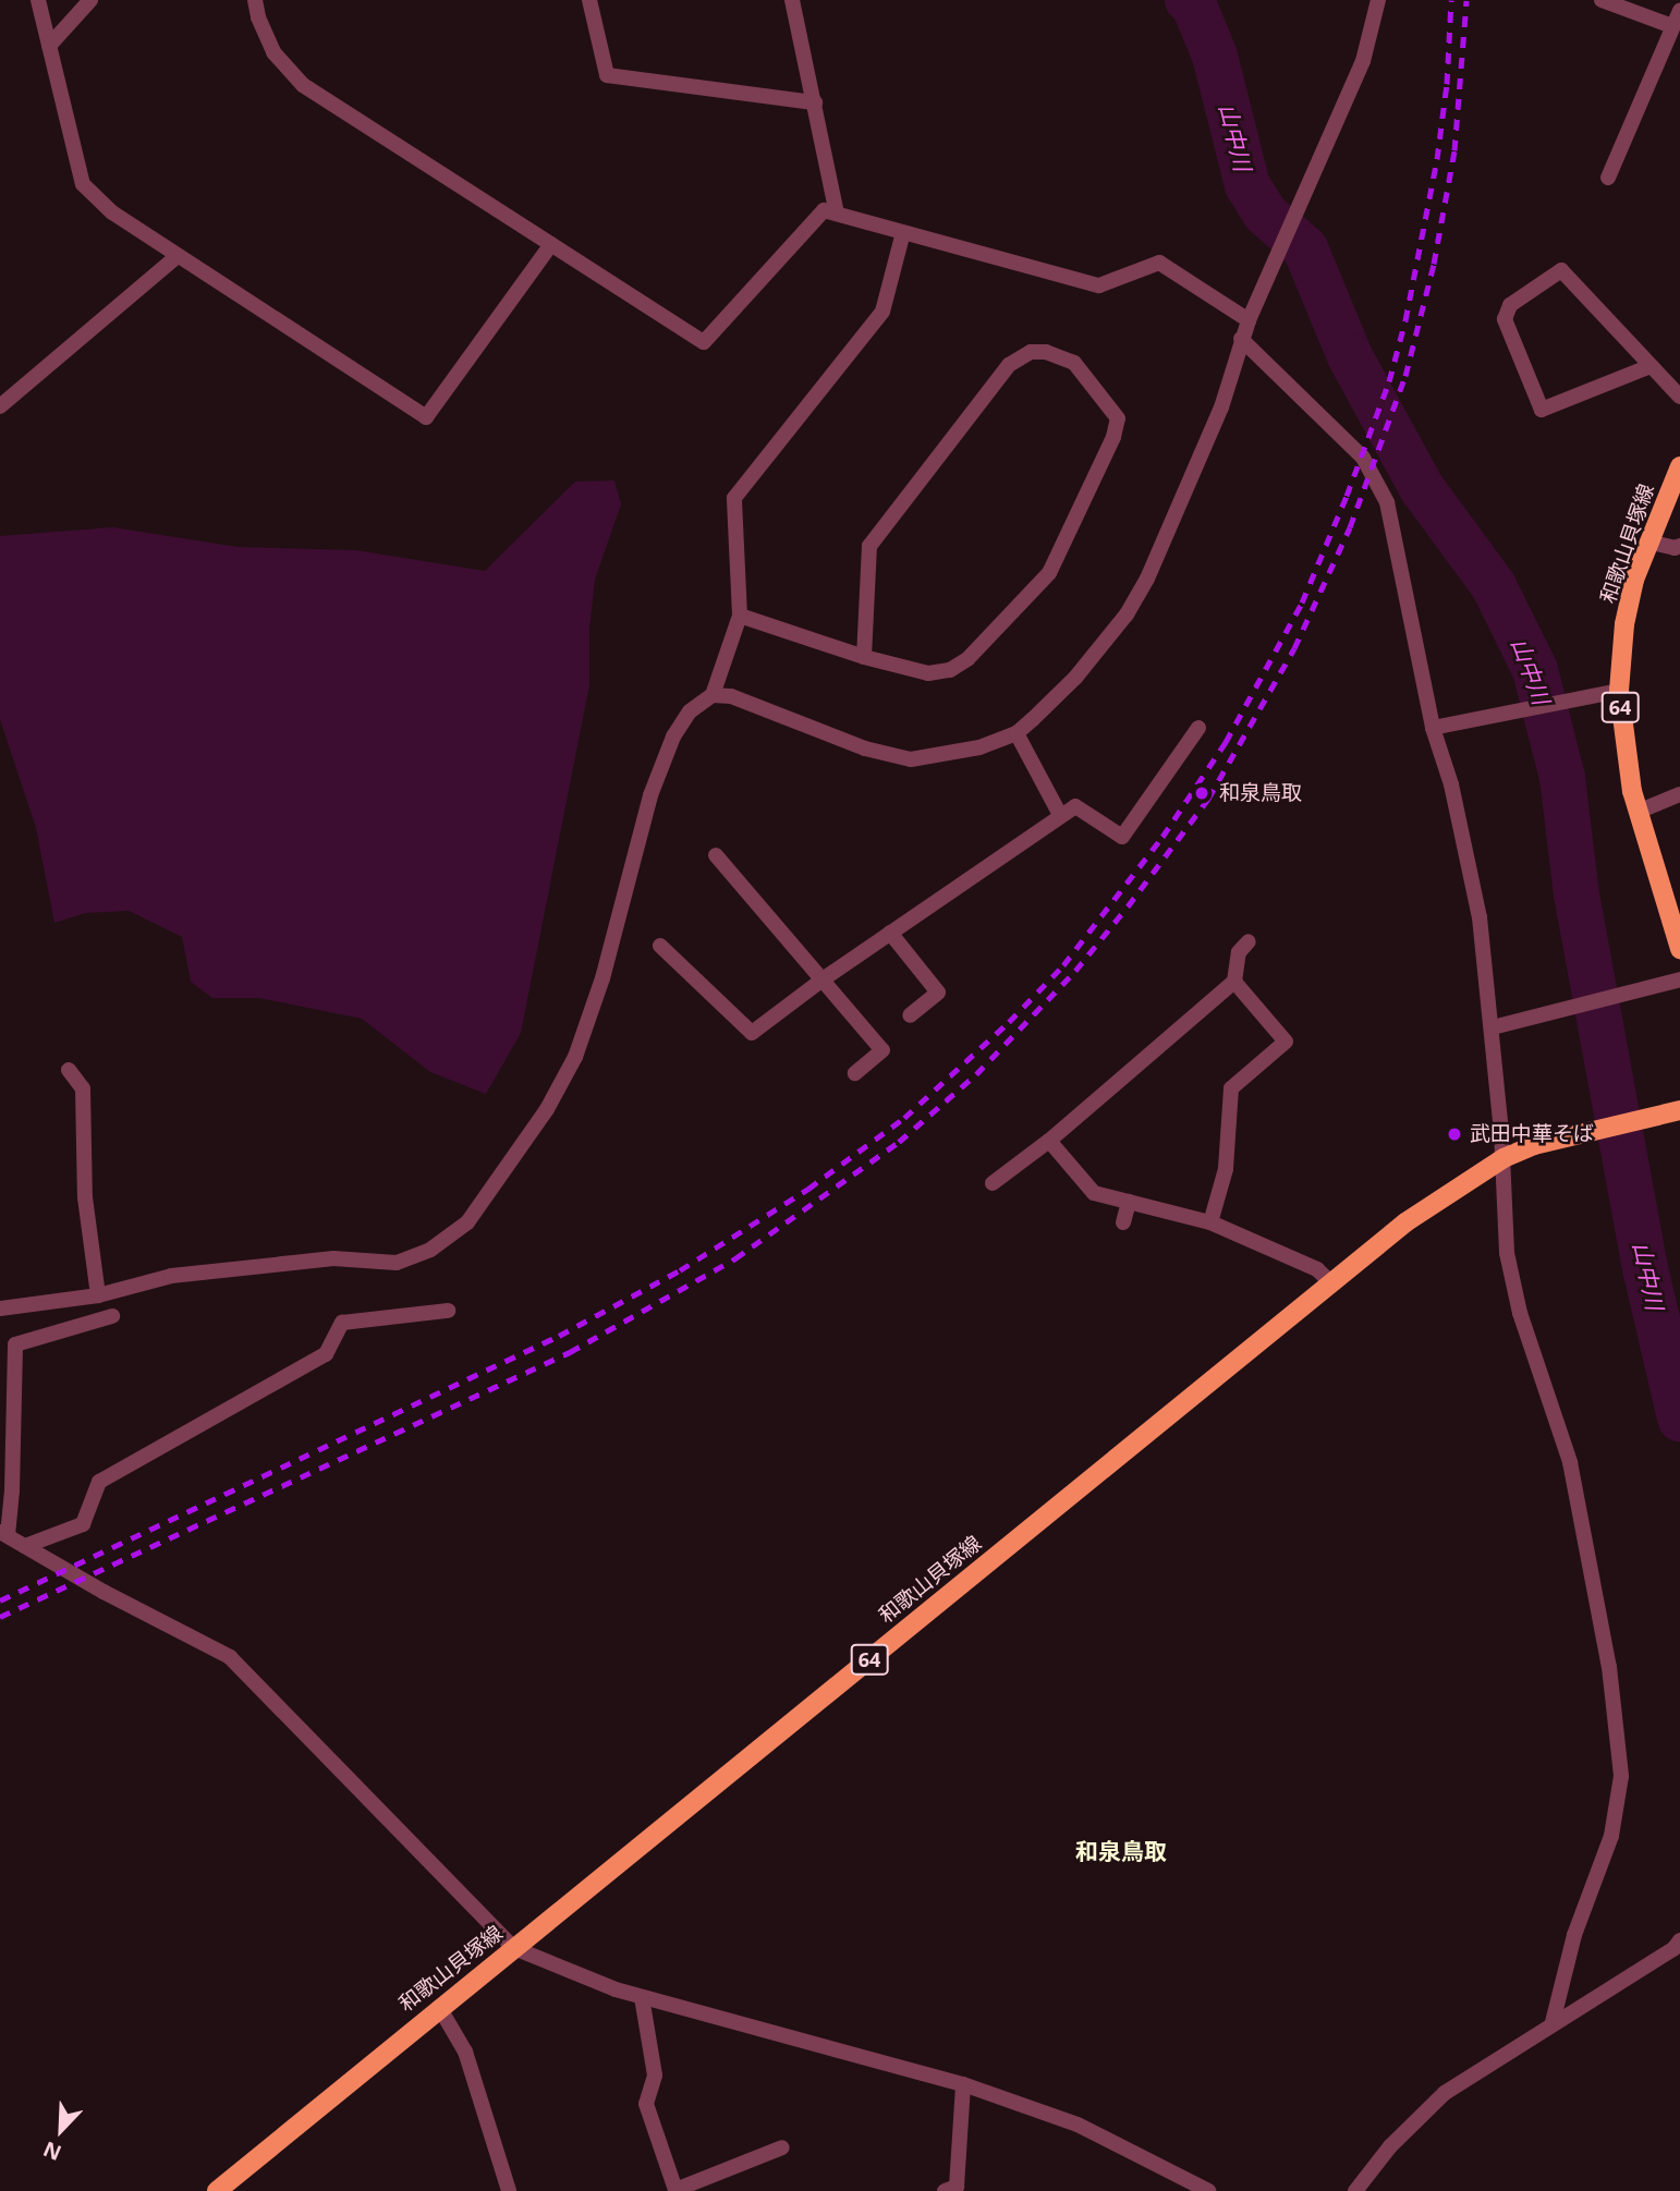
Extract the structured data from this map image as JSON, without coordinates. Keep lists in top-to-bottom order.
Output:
{
  "streets": {
    "main road": ["和歌山貝塚線", "64"]
  },
  "districts": ["和泉鳥取"],
  "water": ["山中川"],
  "places": ["和泉鳥取", "武田中華そば"],
  "north": "bottom left"
}
